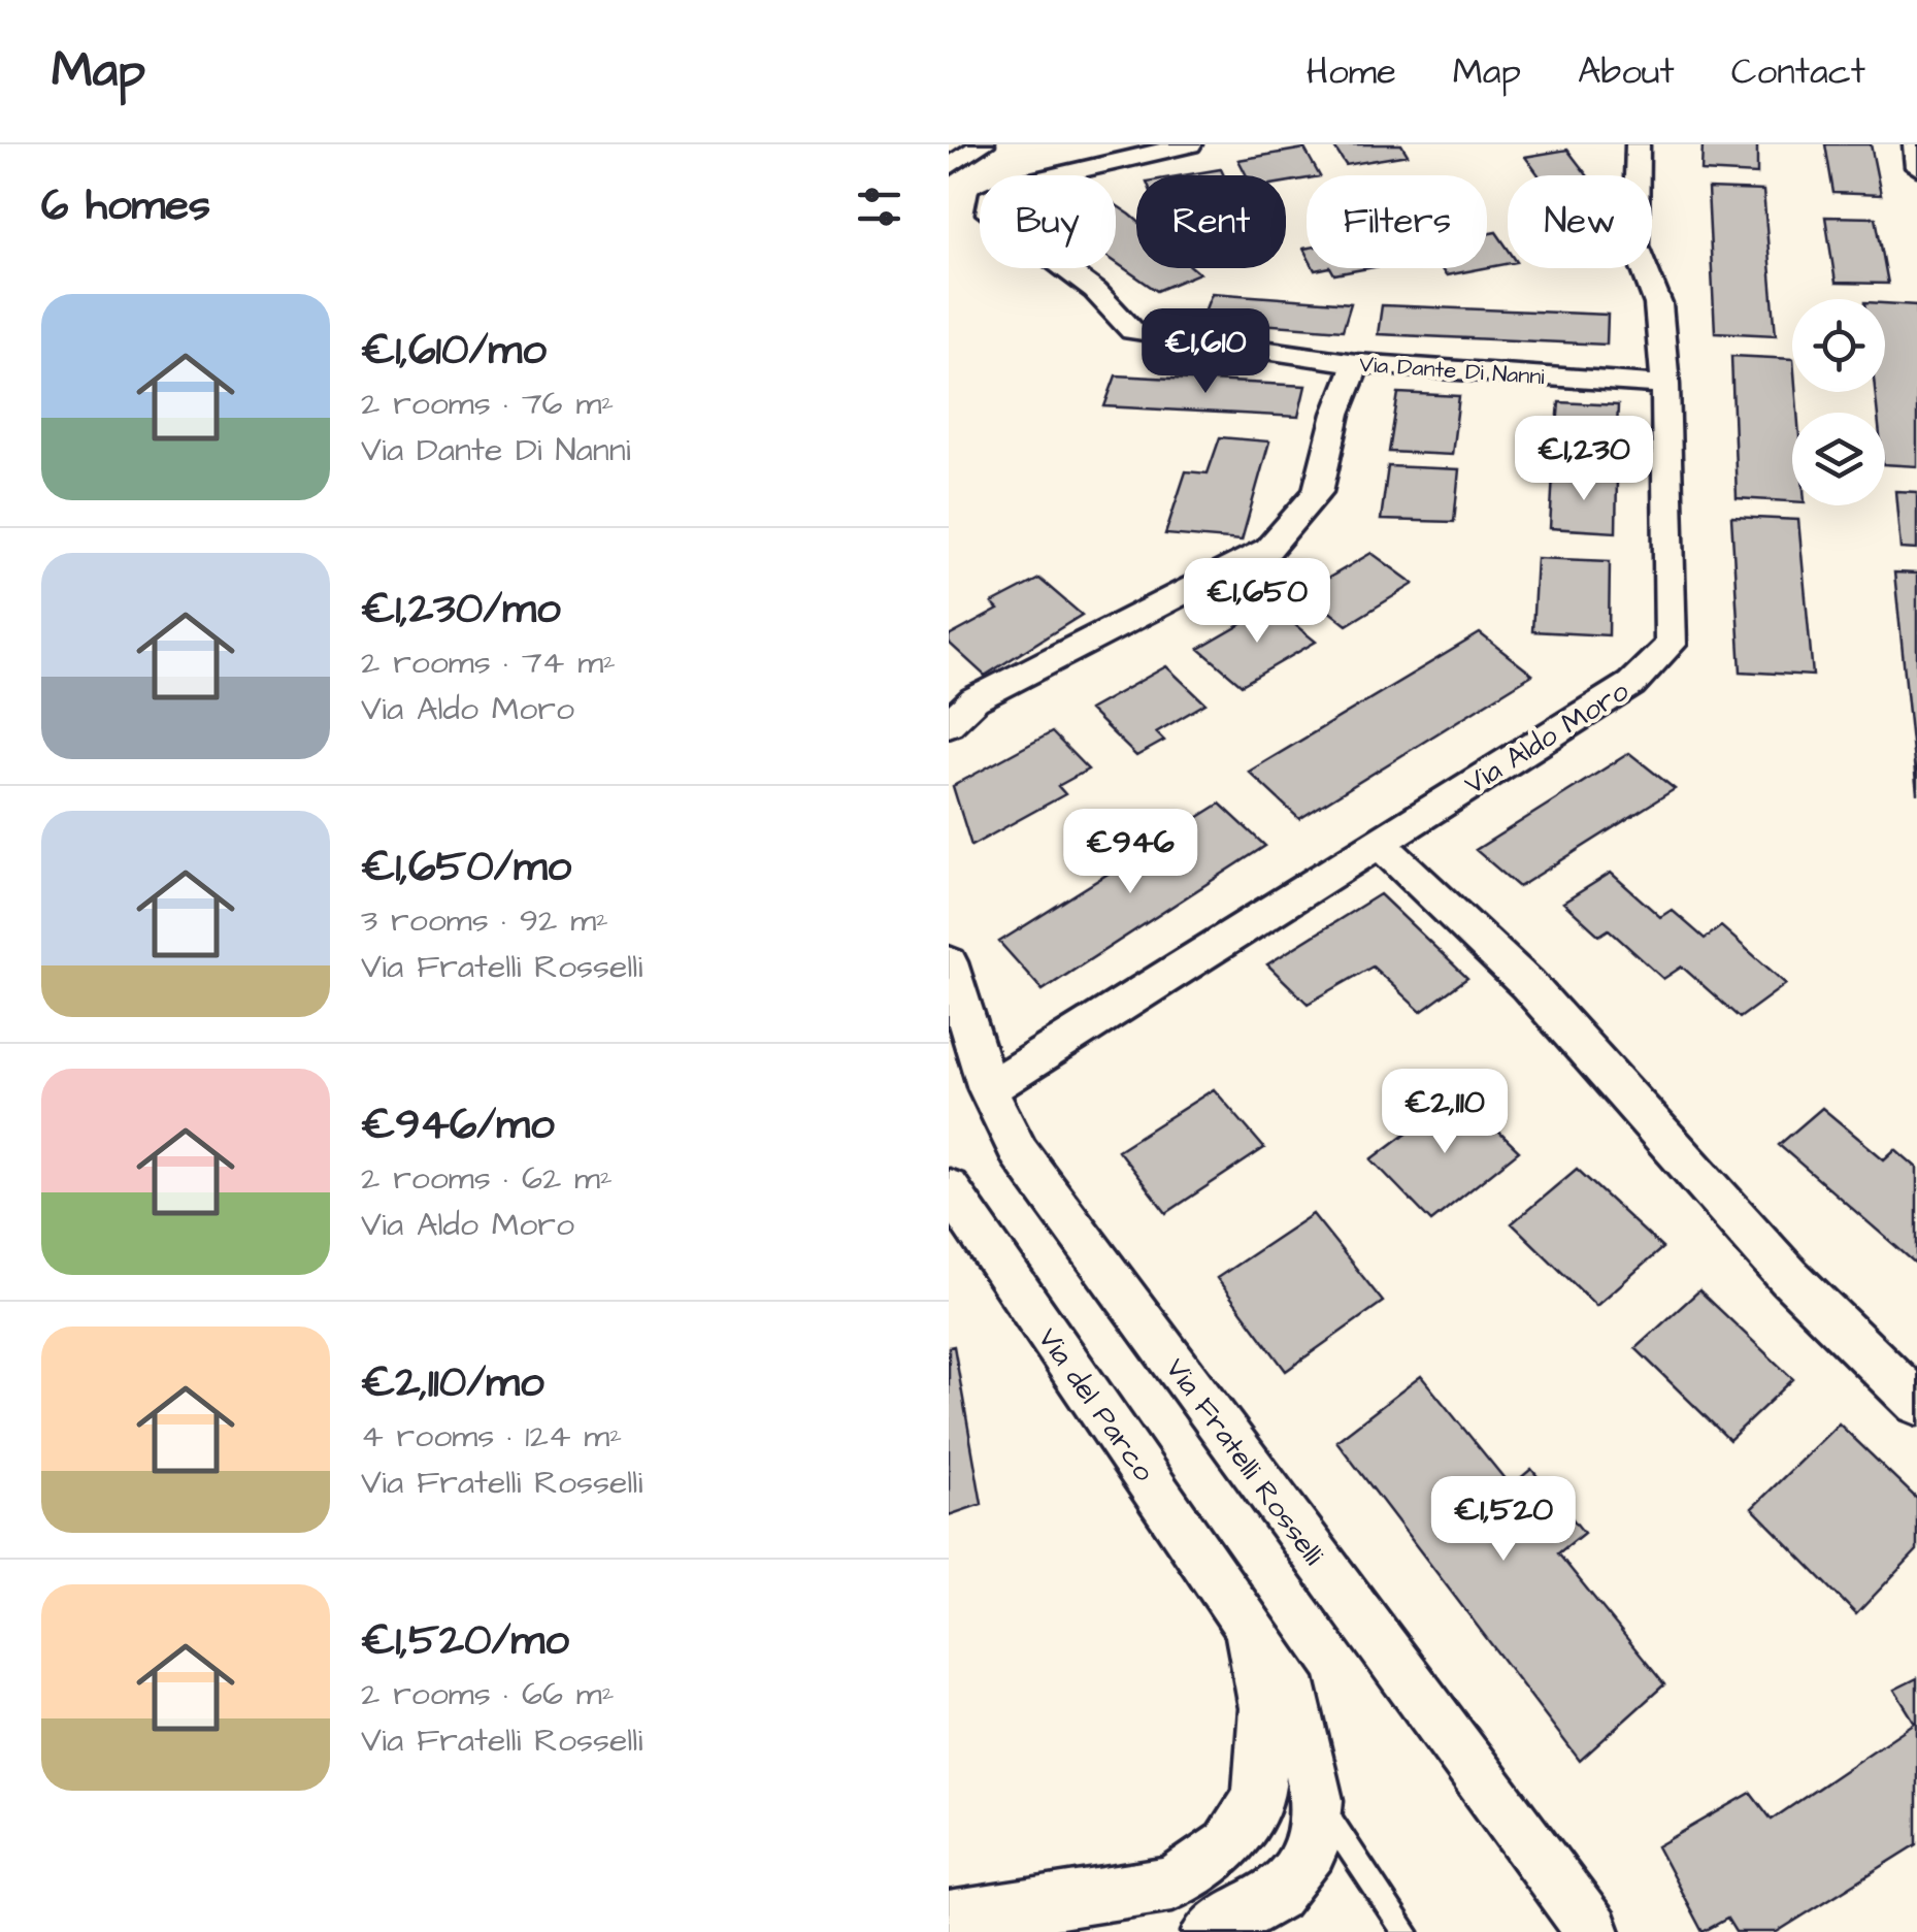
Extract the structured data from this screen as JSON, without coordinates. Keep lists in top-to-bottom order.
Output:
{
  "streets": {
    "street": [
      "Via Dante Di Nanni",
      "Via Aldo Moro",
      "Via del Parco",
      "Via Fratelli Rosselli"
    ]
  },
  "crossings": [
    ["Via Dante Di Nanni", "Via Aldo Moro"],
    ["Via Aldo Moro", "Via Fratelli Rosselli"]
  ],
  "page": {
    "header": "Map",
    "nav": [
      "Home",
      "Map",
      "About",
      "Contact"
    ],
    "heading": "6 homes",
    "chip": [
      "Buy",
      "Rent",
      "Filters",
      "New"
    ],
    "list": [
      {
        "name": "€1,610/mo",
        "note": "2 rooms · 76 m² · Via Dante Di Nanni"
      },
      {
        "name": "€1,230/mo",
        "note": "2 rooms · 74 m² · Via Aldo Moro"
      },
      {
        "name": "€1,650/mo",
        "note": "3 rooms · 92 m² · Via Fratelli Rosselli"
      },
      {
        "name": "€946/mo",
        "note": "2 rooms · 62 m² · Via Aldo Moro"
      },
      {
        "name": "€2,110/mo",
        "note": "4 rooms · 124 m² · Via Fratelli Rosselli"
      },
      {
        "name": "€1,520/mo",
        "note": "2 rooms · 66 m² · Via Fratelli Rosselli"
      }
    ],
    "price": [
      "€1,610",
      "€1,230",
      "€1,650",
      "€946",
      "€2,110",
      "€1,520"
    ]
  }
}
